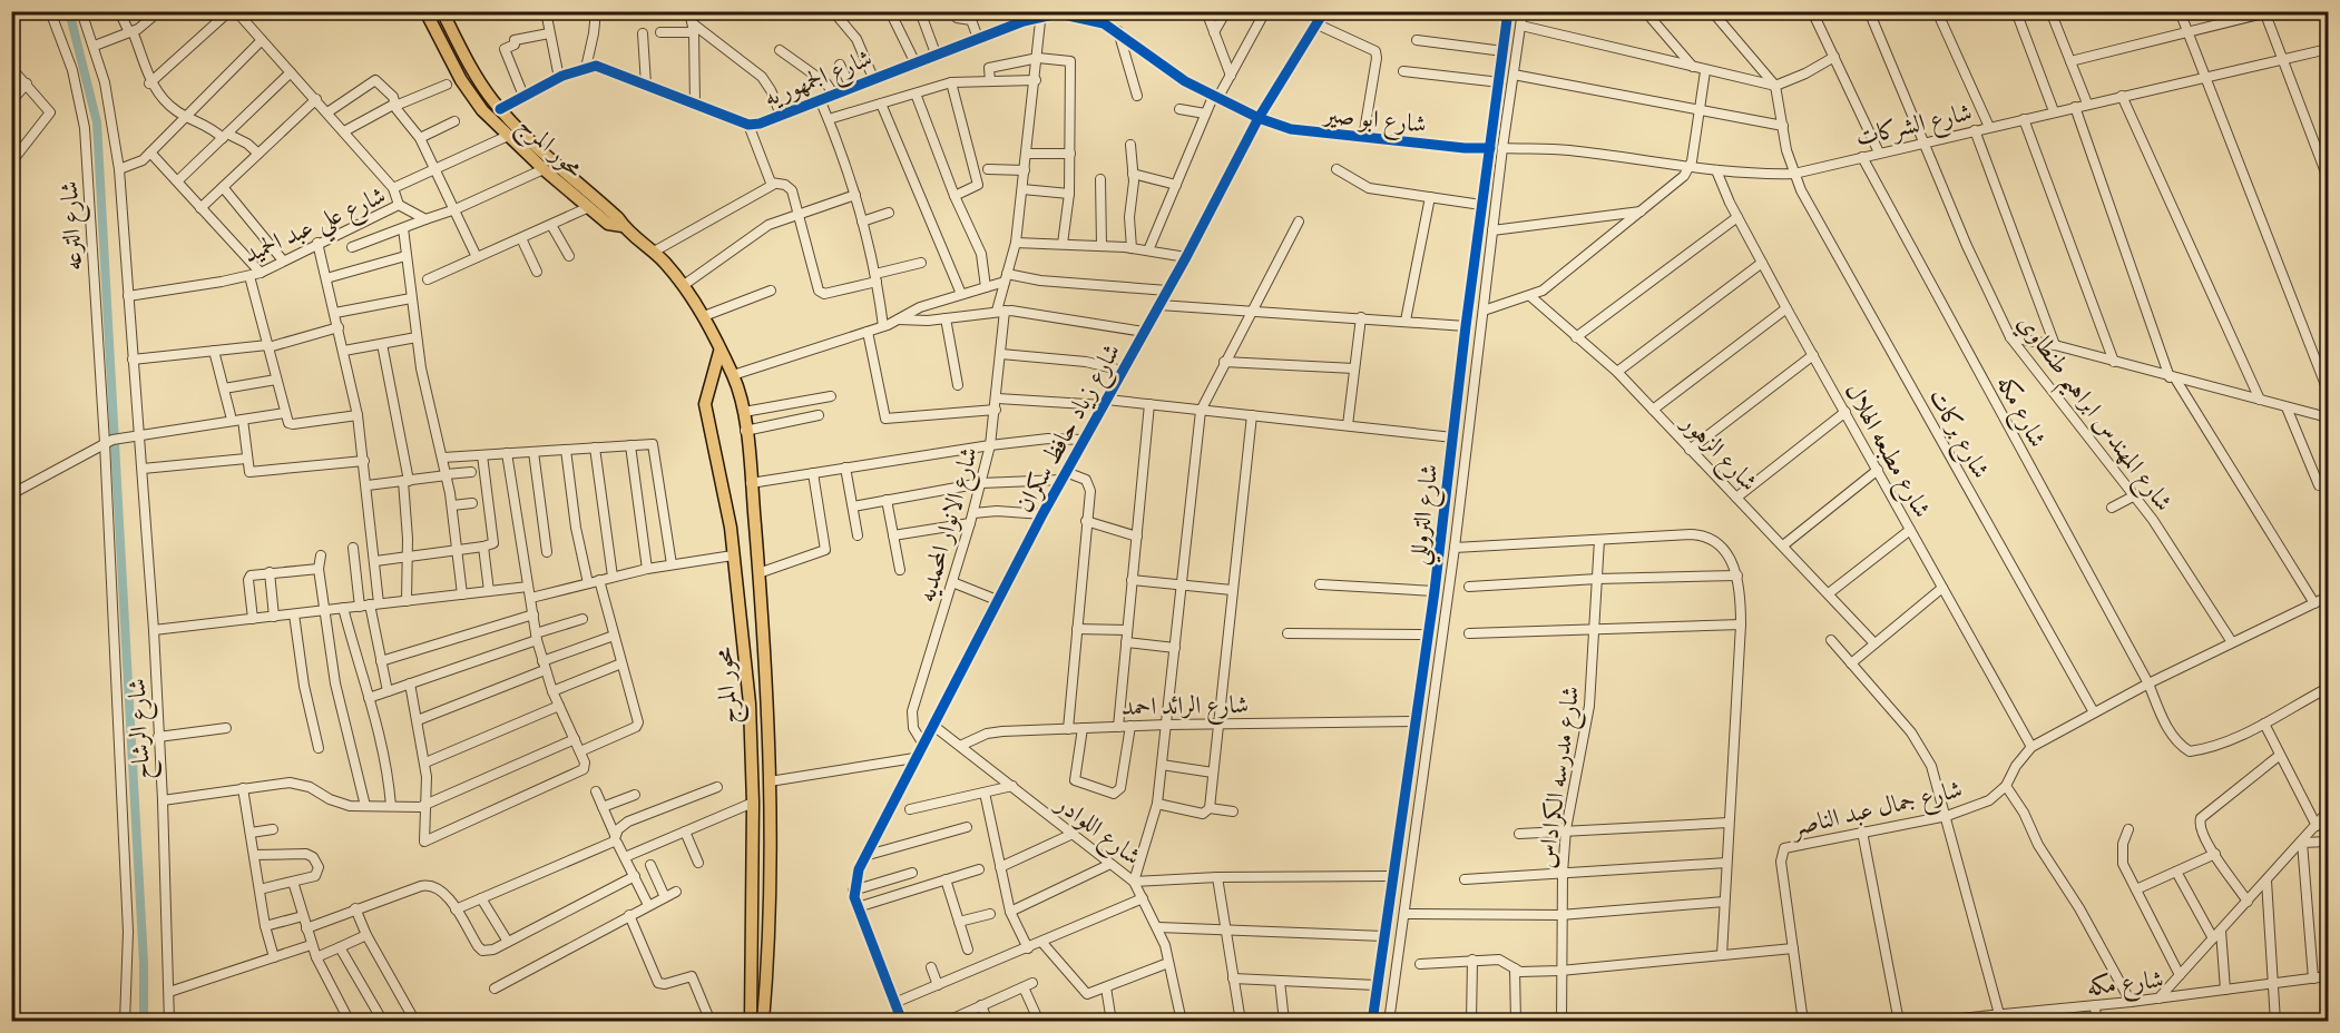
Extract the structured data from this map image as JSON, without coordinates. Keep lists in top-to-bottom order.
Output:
{
  "streets": {
    "main road": ["محور المرج"],
    "street": [
      "شارع الجمهوريه",
      "شارع ابو صير",
      "شارع الشركات",
      "شارع علي عبد الحميد",
      "شارع الترعه",
      "شارع مكه",
      "شارع المهندس ابراهيم طنطاوي",
      "شارع زياد حافظ سكران",
      "شارع بركات",
      "شارع مطبعه الهلال",
      "شارع الزهور",
      "شارع التروللي",
      "شارع الانوار المحمديه",
      "شارع الرائد احمد",
      "شارع الرشاح",
      "شارع مدرسه الكراداس",
      "شارع جمال عبد الناصر",
      "شارع اللوادر"
    ]
  },
  "crossings": [
    ["شارع الجمهوريه", "شارع ابو صير"],
    ["شارع الجمهوريه", "شارع الانوار المحمديه"],
    ["شارع ابو صير", "شارع زياد حافظ سكران"],
    ["شارع ابو صير", "شارع التروللي"],
    ["شارع الشركات", "شارع مكه"],
    ["شارع الشركات", "شارع المهندس ابراهيم طنطاوي"],
    ["شارع الشركات", "شارع بركات"],
    ["شارع الشركات", "شارع مطبعه الهلال"],
    ["شارع الشركات", "شارع التروللي"],
    ["شارع علي عبد الحميد", "شارع الترعه"],
    ["شارع الترعه", "شارع الرشاح"],
    ["شارع مكه", "شارع جمال عبد الناصر"],
    ["شارع المهندس ابراهيم طنطاوي", "شارع جمال عبد الناصر"],
    ["شارع زياد حافظ سكران", "شارع الانوار المحمديه"],
    ["شارع زياد حافظ سكران", "شارع اللوادر"],
    ["شارع بركات", "شارع جمال عبد الناصر"],
    ["شارع مطبعه الهلال", "شارع جمال عبد الناصر"],
    ["شارع التروللي", "شارع الرائد احمد"],
    ["شارع التروللي", "شارع اللوادر"],
    ["شارع الرائد احمد", "شارع اللوادر"]
  ]
}
